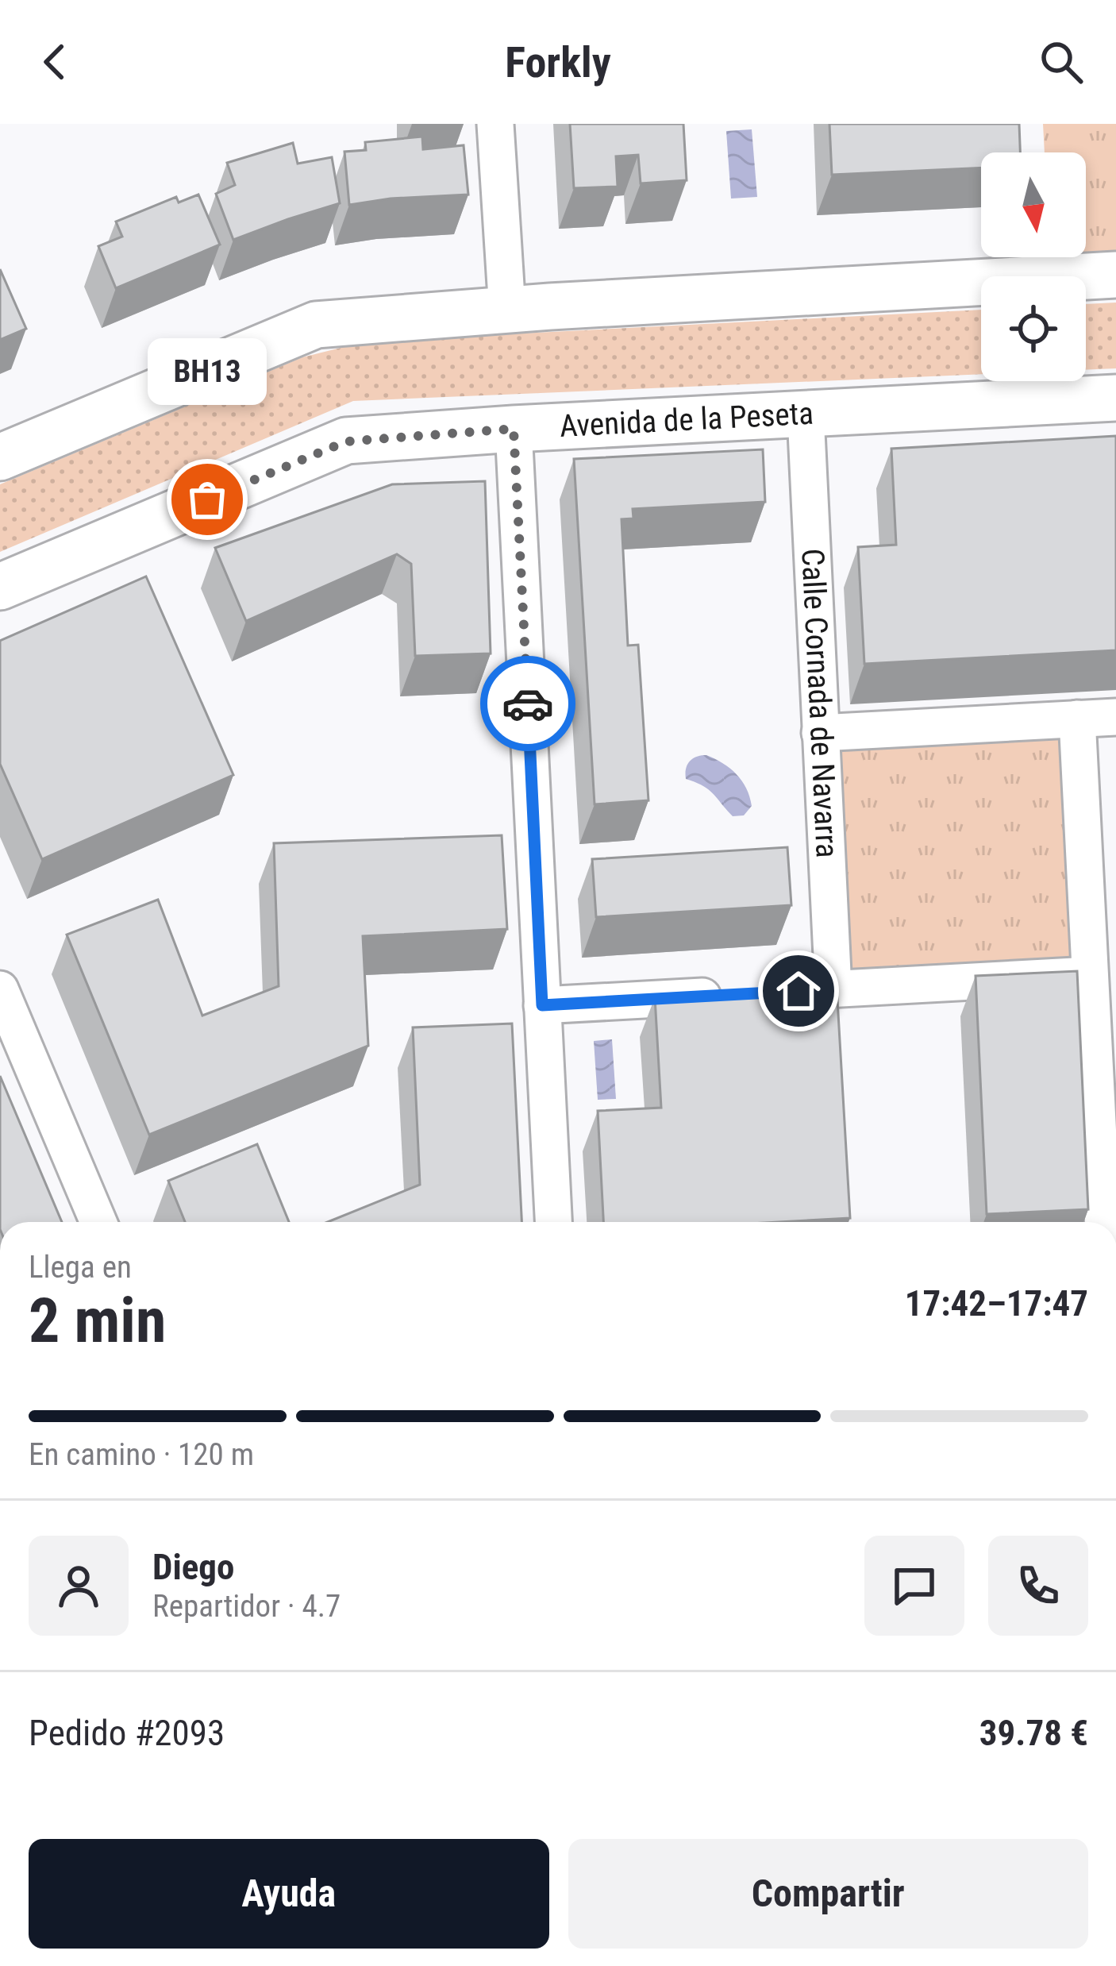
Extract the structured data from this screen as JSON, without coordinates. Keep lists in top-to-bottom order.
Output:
{
  "streets": {
    "street": ["Avenida de la Peseta", "Calle Cornada de Navarra"]
  },
  "crossings": [
    ["Avenida de la Peseta", "Calle Cornada de Navarra"]
  ],
  "places": ["BH13"],
  "north": "bottom",
  "page": {
    "header": "Forkly",
    "bubble": "BH13",
    "heading": ["2 min", "Llega en", "17:42–17:47"],
    "panel": [
      "Diego",
      "Repartidor · 4.7",
      "Pedido #2093",
      "39.78 €"
    ],
    "bar": "En camino · 120 m",
    "buttons": ["Ayuda", "Compartir"]
  }
}
